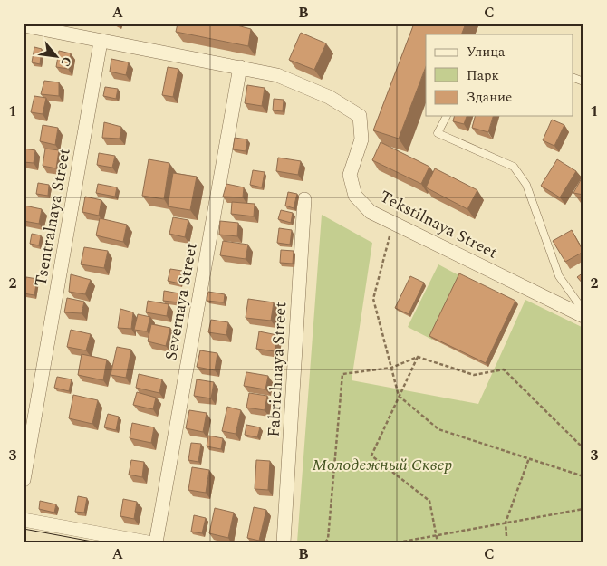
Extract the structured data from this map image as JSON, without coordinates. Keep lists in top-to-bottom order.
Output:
{
  "streets": {
    "street": [
      "Tsentralnaya Street",
      "Tekstilnaya Street",
      "Severnaya Street",
      "Fabrichnaya Street"
    ]
  },
  "crossings": [
    ["Tekstilnaya Street", "Severnaya Street"]
  ],
  "parks": ["Молодежный Сквер"],
  "legend": ["Улица", "Парк", "Здание"],
  "north": "bottom right",
  "grid": {
    "columns": ["A", "B", "C"],
    "rows": ["1", "2", "3"]
  }
}
